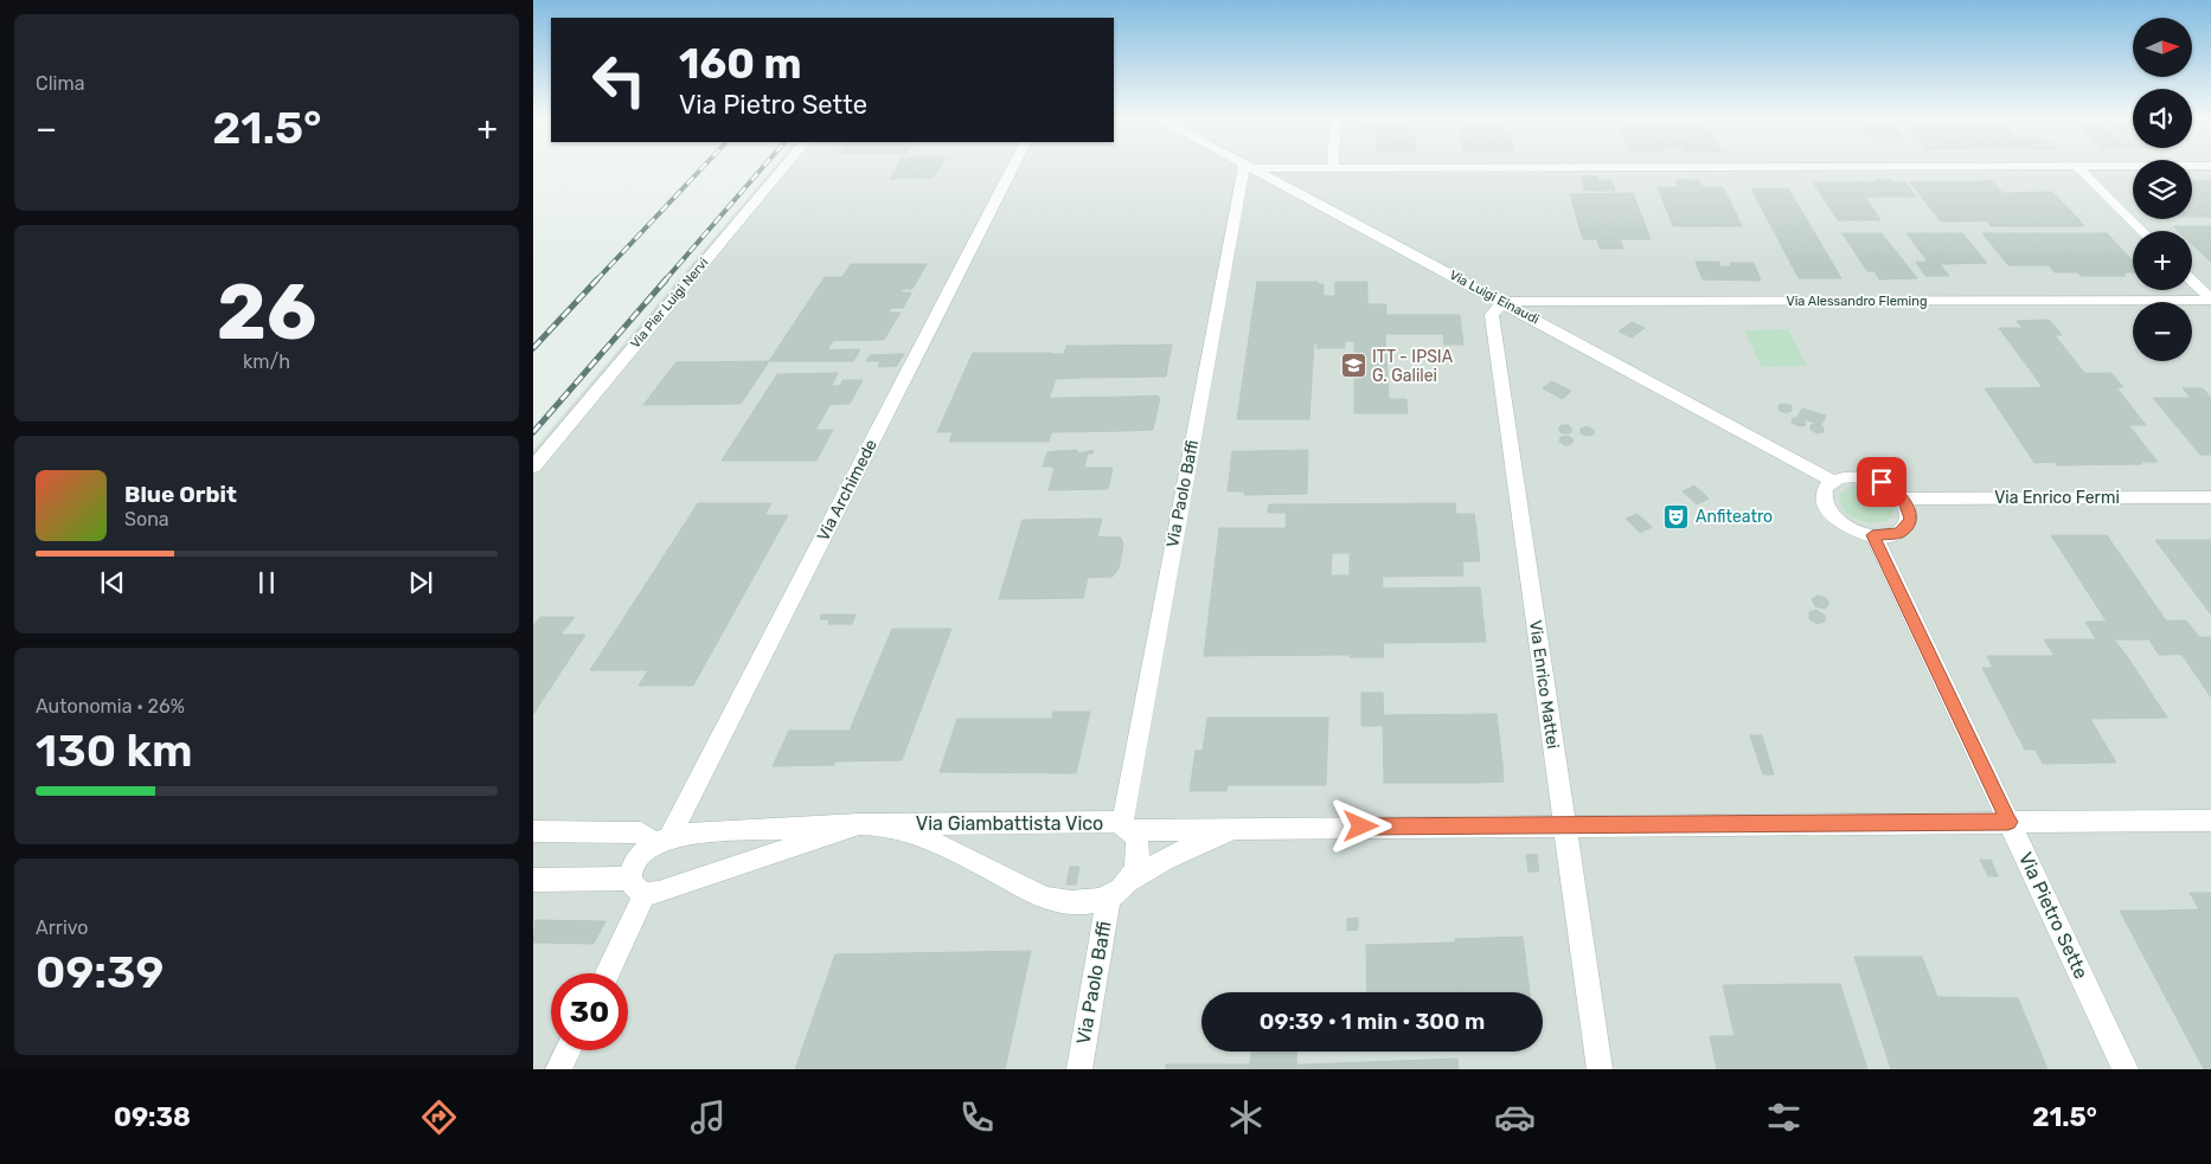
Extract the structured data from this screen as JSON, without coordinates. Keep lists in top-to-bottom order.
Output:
{
  "streets": {
    "street": [
      "Via Luigi Einaudi",
      "Via Alessandro Fleming",
      "Via Pier Luigi Nervi",
      "Via Archimede",
      "Via Paolo Baffi",
      "Via Enrico Fermi",
      "Via Enrico Mattei",
      "Via Giambattista Vico",
      "Via Pietro Sette"
    ]
  },
  "crossings": [
    ["Via Luigi Einaudi", "Via Alessandro Fleming"],
    ["Via Luigi Einaudi", "Via Paolo Baffi"],
    ["Via Luigi Einaudi", "Via Enrico Fermi"],
    ["Via Luigi Einaudi", "Via Enrico Mattei"],
    ["Via Luigi Einaudi", "Via Pietro Sette"],
    ["Via Alessandro Fleming", "Via Enrico Mattei"],
    ["Via Archimede", "Via Giambattista Vico"],
    ["Via Paolo Baffi", "Via Giambattista Vico"],
    ["Via Enrico Fermi", "Via Pietro Sette"]
  ],
  "places": {
    "school or university": ["ITT - IPSIA G. Galilei"],
    "theatre": ["Anfiteatro"]
  },
  "north": "right",
  "page": {
    "tile": [
      "Clima",
      ["26", "km/h"],
      ["Autonomia · 26%", "130 km"],
      ["Arrivo", "09:39"]
    ],
    "map_buttons": ["+", "−"],
    "turn": ["160 m", "Via Pietro Sette"],
    "heat": ["−", "21.5°", "+"],
    "song": ["Blue Orbit", "Sona"],
    "limit": "30",
    "trip": "09:39 · 1 min · 300 m",
    "tabs": ["09:38", "21.5°"]
  }
}
